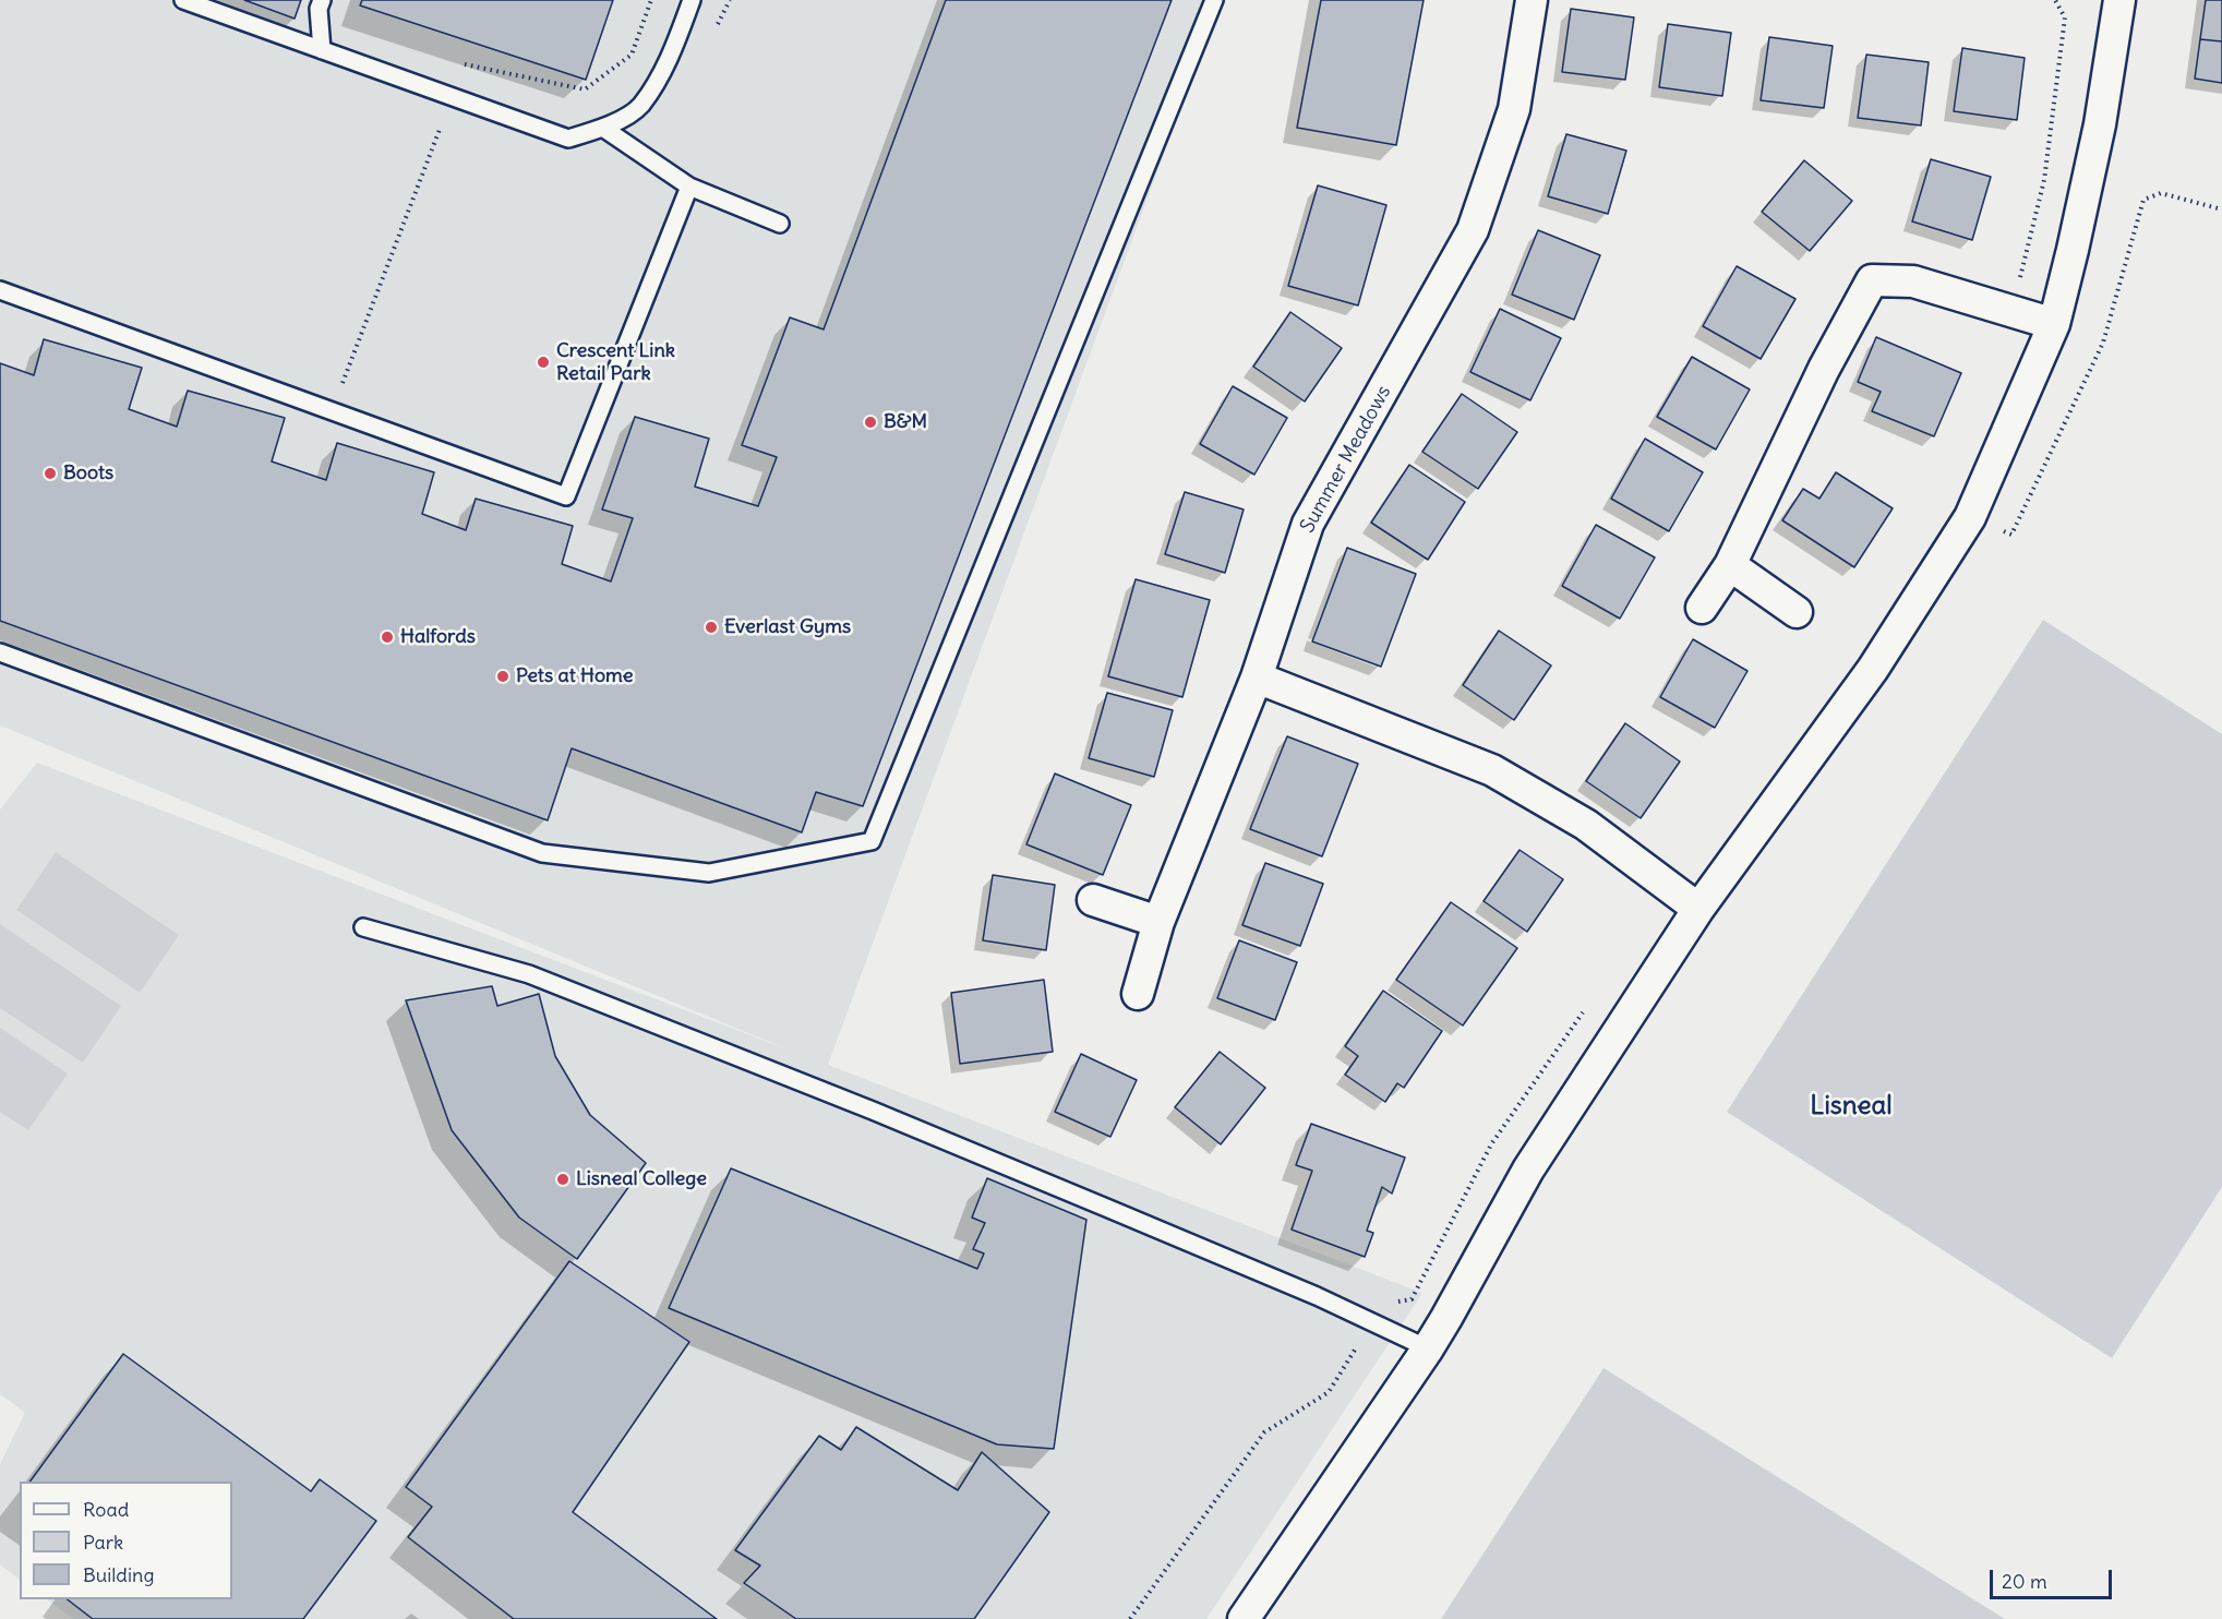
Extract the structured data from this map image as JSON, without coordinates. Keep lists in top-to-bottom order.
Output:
{
  "streets": {
    "street": ["Summer Meadows"]
  },
  "districts": ["Lisneal"],
  "places": [
    "Crescent Link Retail Park",
    "B&M",
    "Boots",
    "Everlast Gyms",
    "Halfords",
    "Pets at Home",
    "Lisneal College"
  ],
  "legend": ["Road", "Park", "Building"],
  "scale_bar": "20 m"
}
